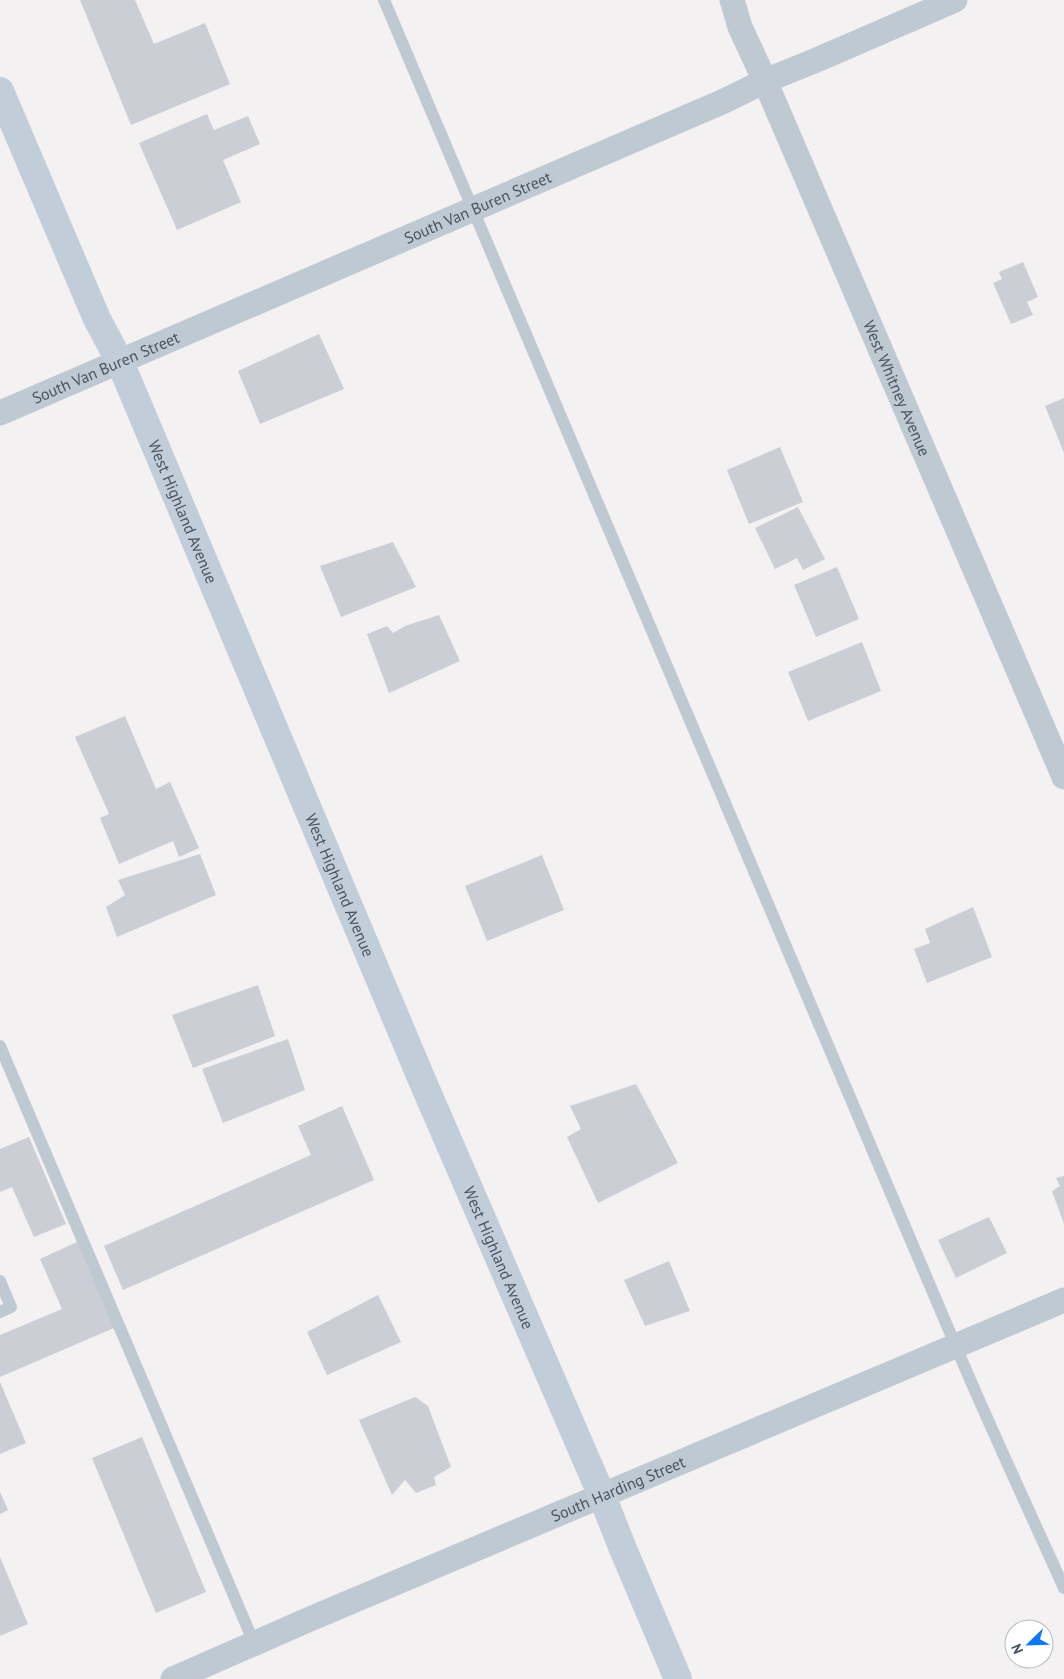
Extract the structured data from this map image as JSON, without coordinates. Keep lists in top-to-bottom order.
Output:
{
  "streets": {
    "street": [
      "South Van Buren Street",
      "West Whitney Avenue",
      "West Highland Avenue",
      "South Harding Street"
    ]
  },
  "crossings": [
    ["South Van Buren Street", "West Whitney Avenue"],
    ["South Van Buren Street", "West Highland Avenue"],
    ["West Highland Avenue", "South Harding Street"]
  ],
  "north": "bottom left"
}
